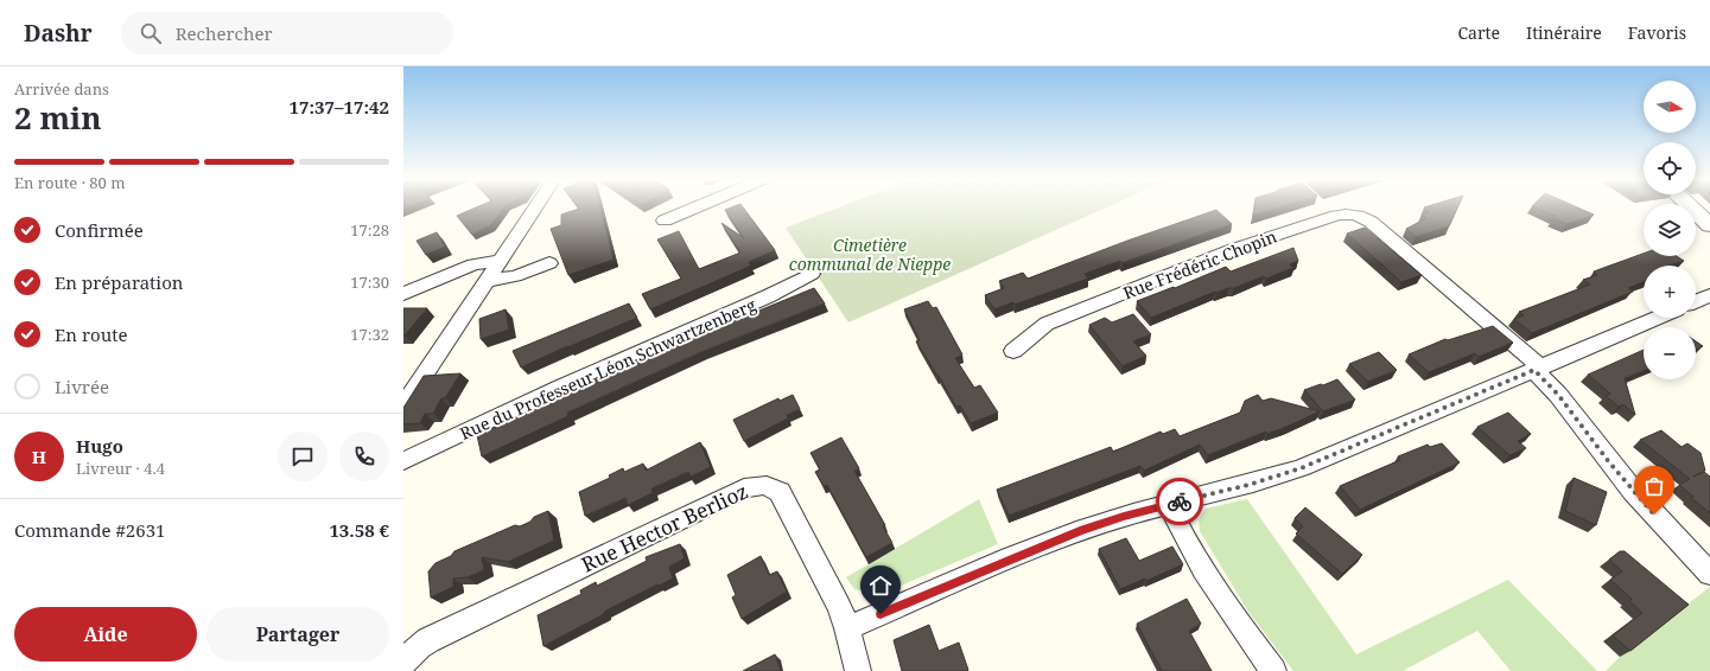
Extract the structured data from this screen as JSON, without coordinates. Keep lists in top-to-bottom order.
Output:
{
  "streets": {
    "street": ["Rue Frédéric Chopin", "Rue du Professeur Léon Schwartzenberg", "Rue Hector Berlioz"]
  },
  "parks": ["Cimetière communal de Nieppe"],
  "north": "right",
  "page": {
    "header": "Dashr",
    "search": "Rechercher",
    "nav": ["Carte", "Itinéraire", "Favoris"],
    "heading": ["2 min", "Arrivée dans", "17:37–17:42"],
    "panel": [
      "Hugo",
      "Livreur · 4.4",
      "Commande #2631",
      "13.58 €"
    ],
    "map_buttons": ["+", "−"],
    "bar": "En route · 80 m",
    "list": [
      ["Confirmée", "17:28"],
      ["En préparation", "17:30"],
      ["En route", "17:32"],
      "Livrée"
    ],
    "round": "H",
    "buttons": ["Aide", "Partager"]
  }
}
